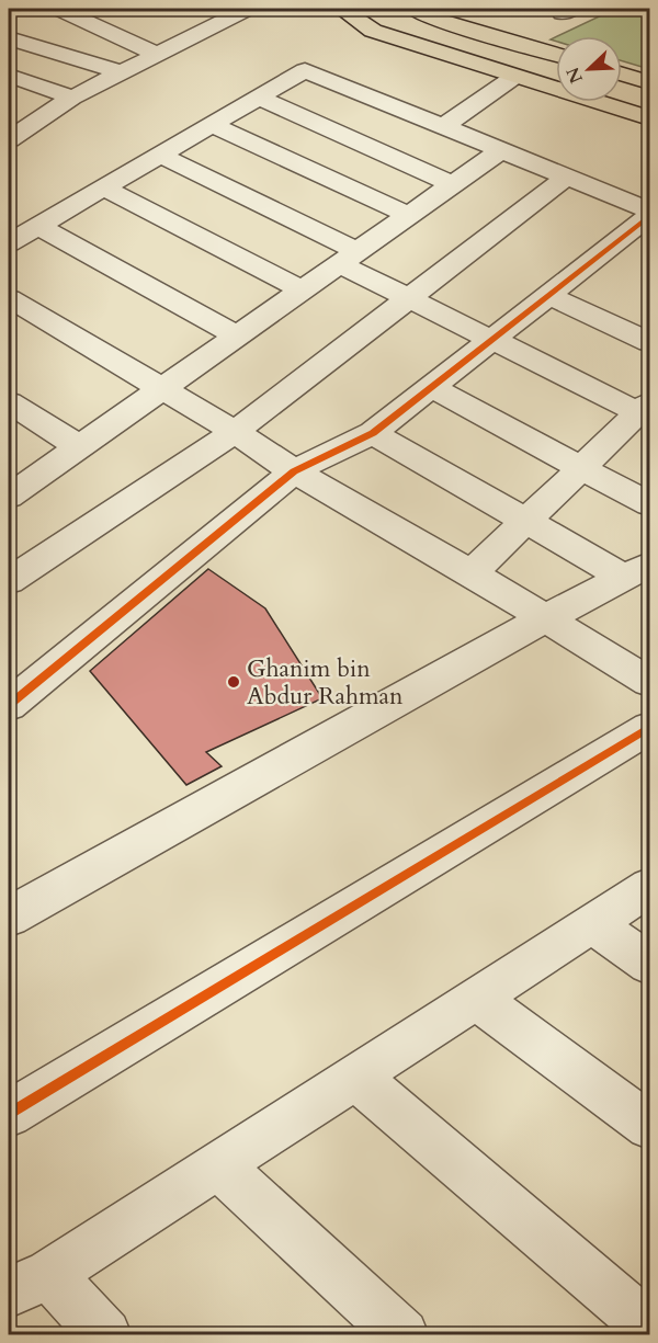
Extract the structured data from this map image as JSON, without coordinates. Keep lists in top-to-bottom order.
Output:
{
  "places": ["Ghanim bin Abdur Rahman"],
  "north": "bottom left"
}
